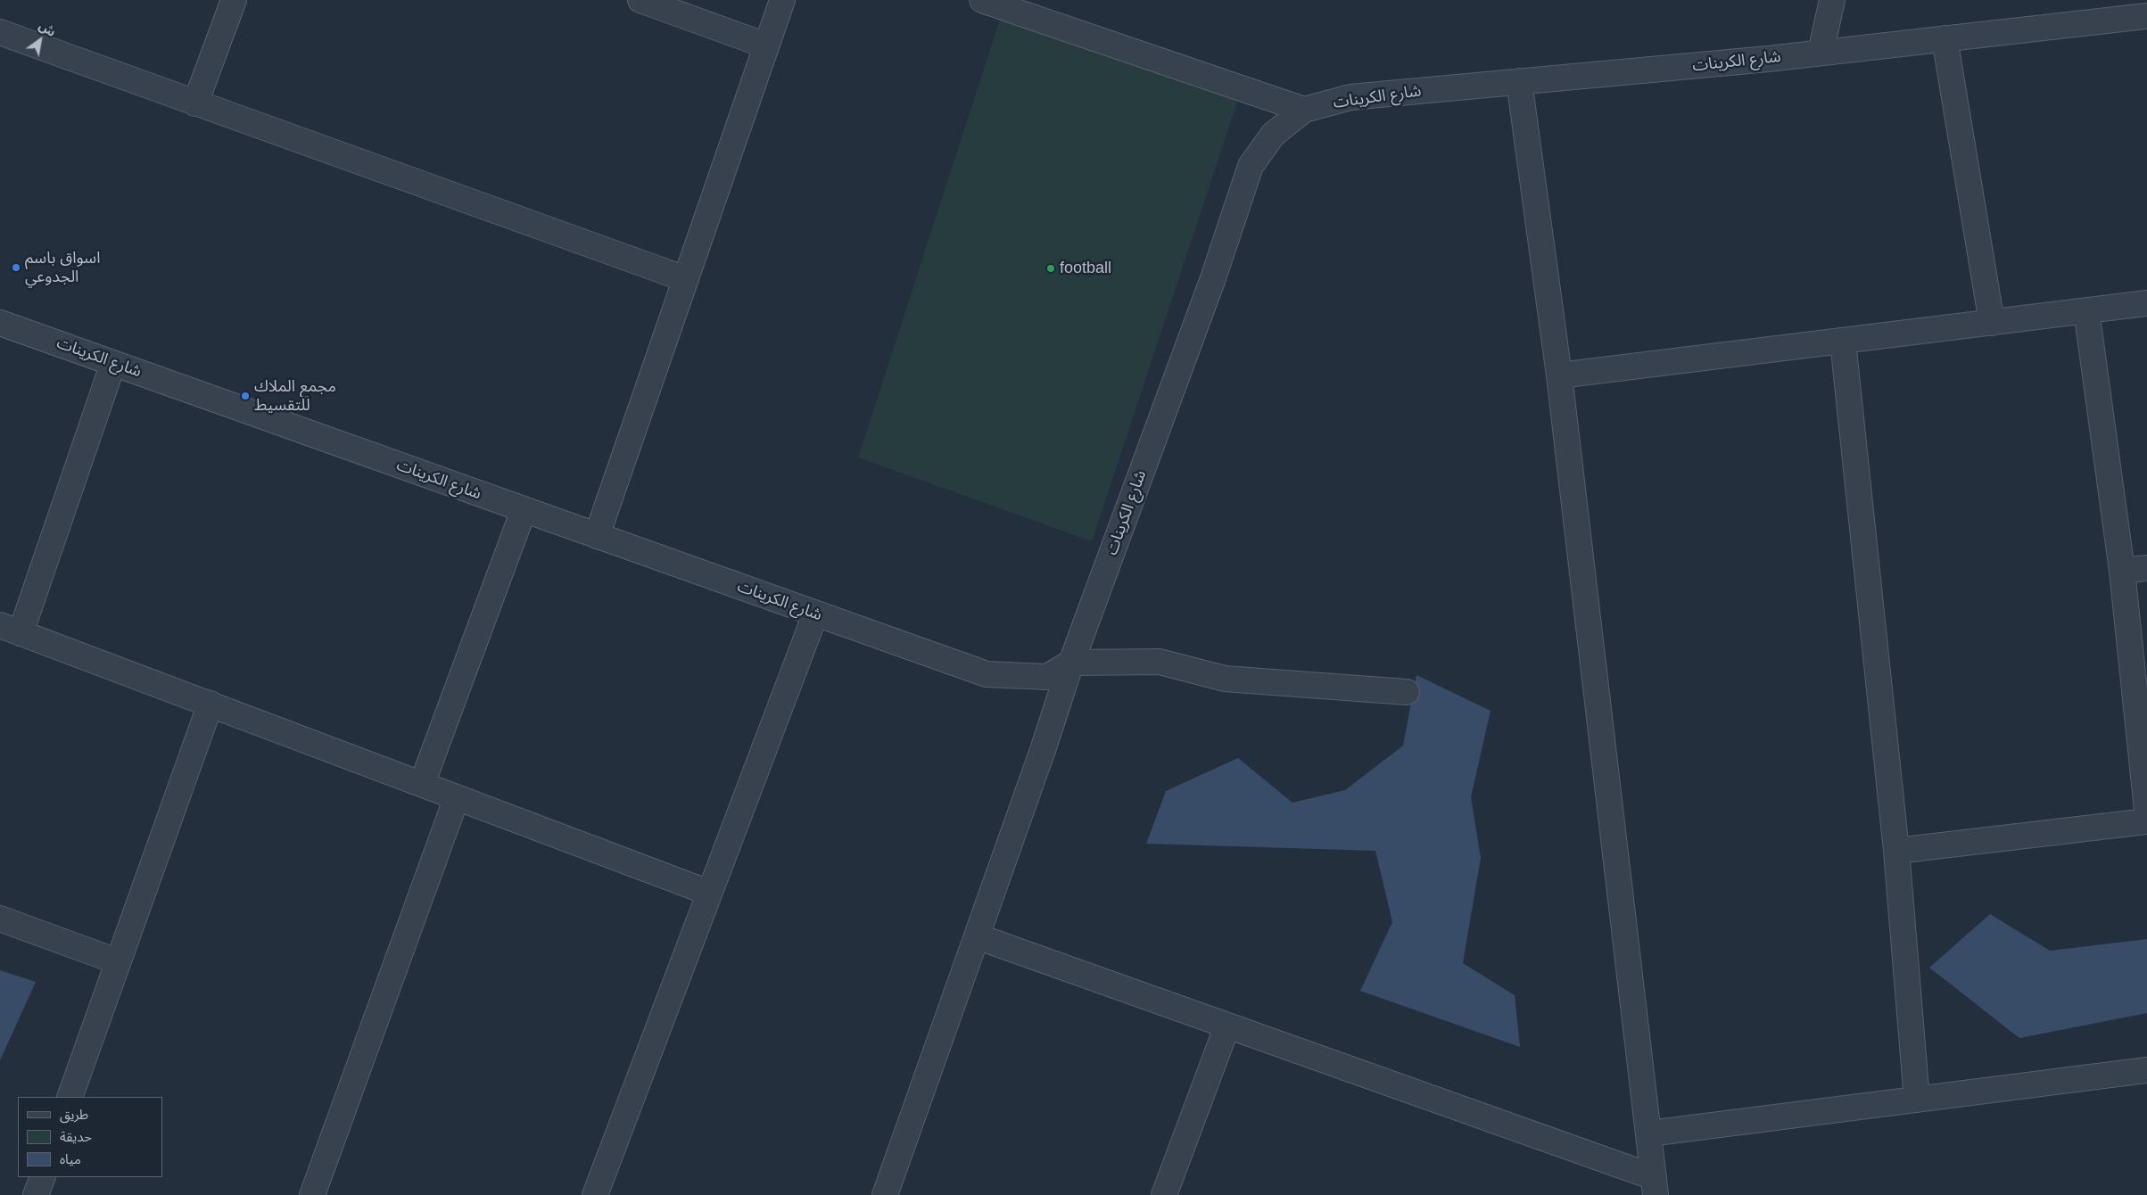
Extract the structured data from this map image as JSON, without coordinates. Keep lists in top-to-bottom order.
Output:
{
  "streets": {
    "street": ["شارع الکرينات"]
  },
  "places": ["اسواق باسم الجدوعي", "football", "مجمع الملاك للتقسيط"],
  "legend": ["طريق", "حديقة", "مياه"],
  "north": "top right"
}
